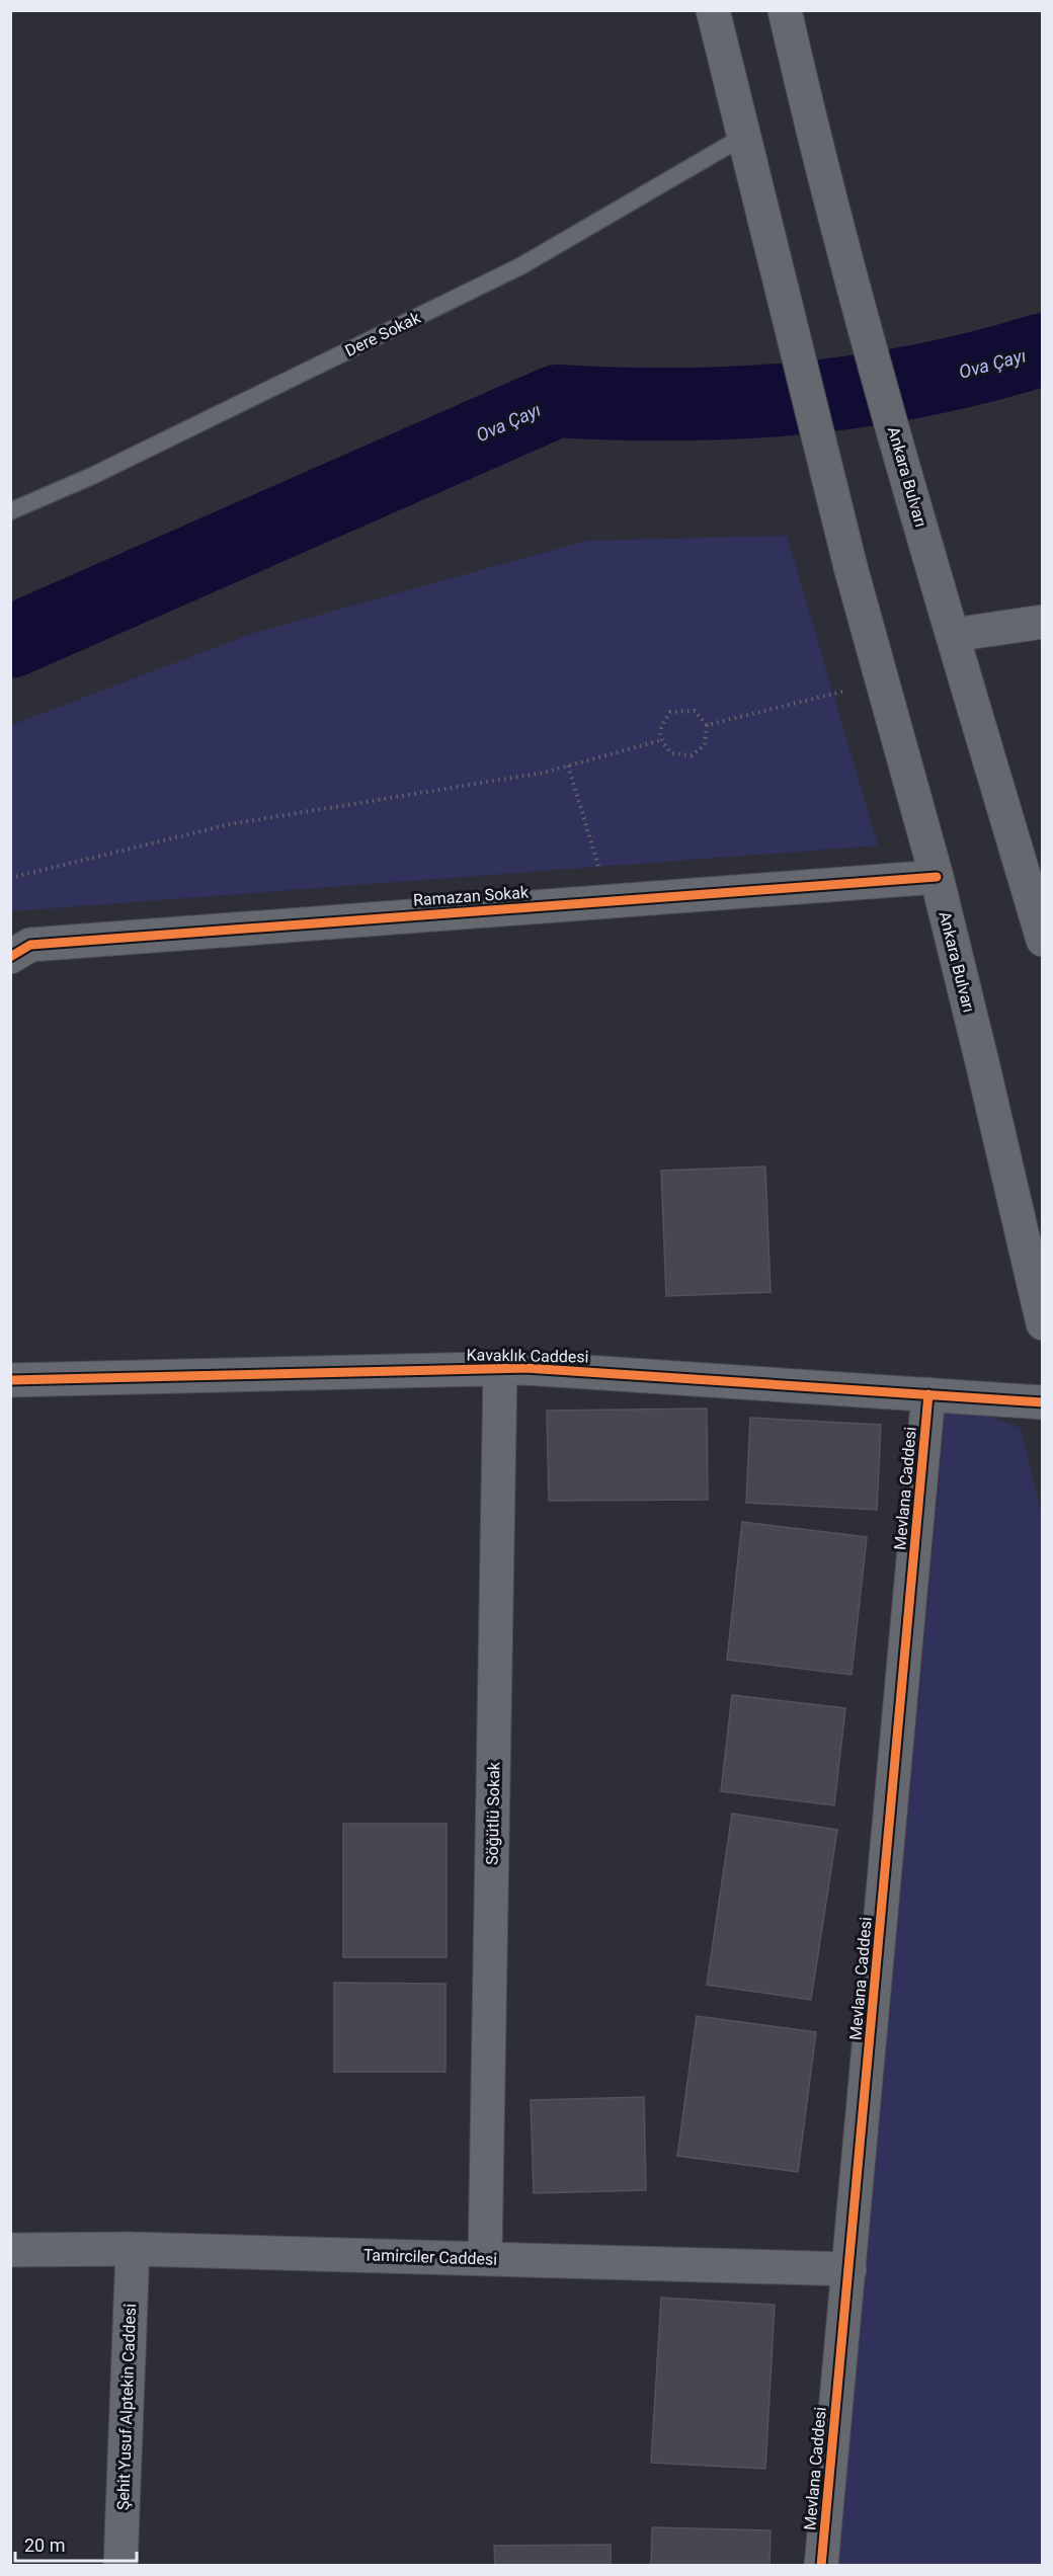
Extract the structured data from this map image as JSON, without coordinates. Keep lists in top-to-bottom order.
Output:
{
  "streets": {
    "street": [
      "Ankara Bulvarı",
      "Ramazan Sokak",
      "Kavaklık Caddesi",
      "Mevlana Caddesi",
      "Söğütlü Sokak",
      "Tamirciler Caddesi",
      "Şehit Yusuf Alptekin Caddesi"
    ],
    "lane": ["Dere Sokak"]
  },
  "crossings": [
    ["Dere Sokak", "Ankara Bulvarı"],
    ["Ankara Bulvarı", "Ramazan Sokak"],
    ["Kavaklık Caddesi", "Mevlana Caddesi"],
    ["Kavaklık Caddesi", "Söğütlü Sokak"],
    ["Mevlana Caddesi", "Tamirciler Caddesi"],
    ["Söğütlü Sokak", "Tamirciler Caddesi"],
    ["Tamirciler Caddesi", "Şehit Yusuf Alptekin Caddesi"]
  ],
  "water": ["Ova Çayı"],
  "scale_bar": "20 m"
}
